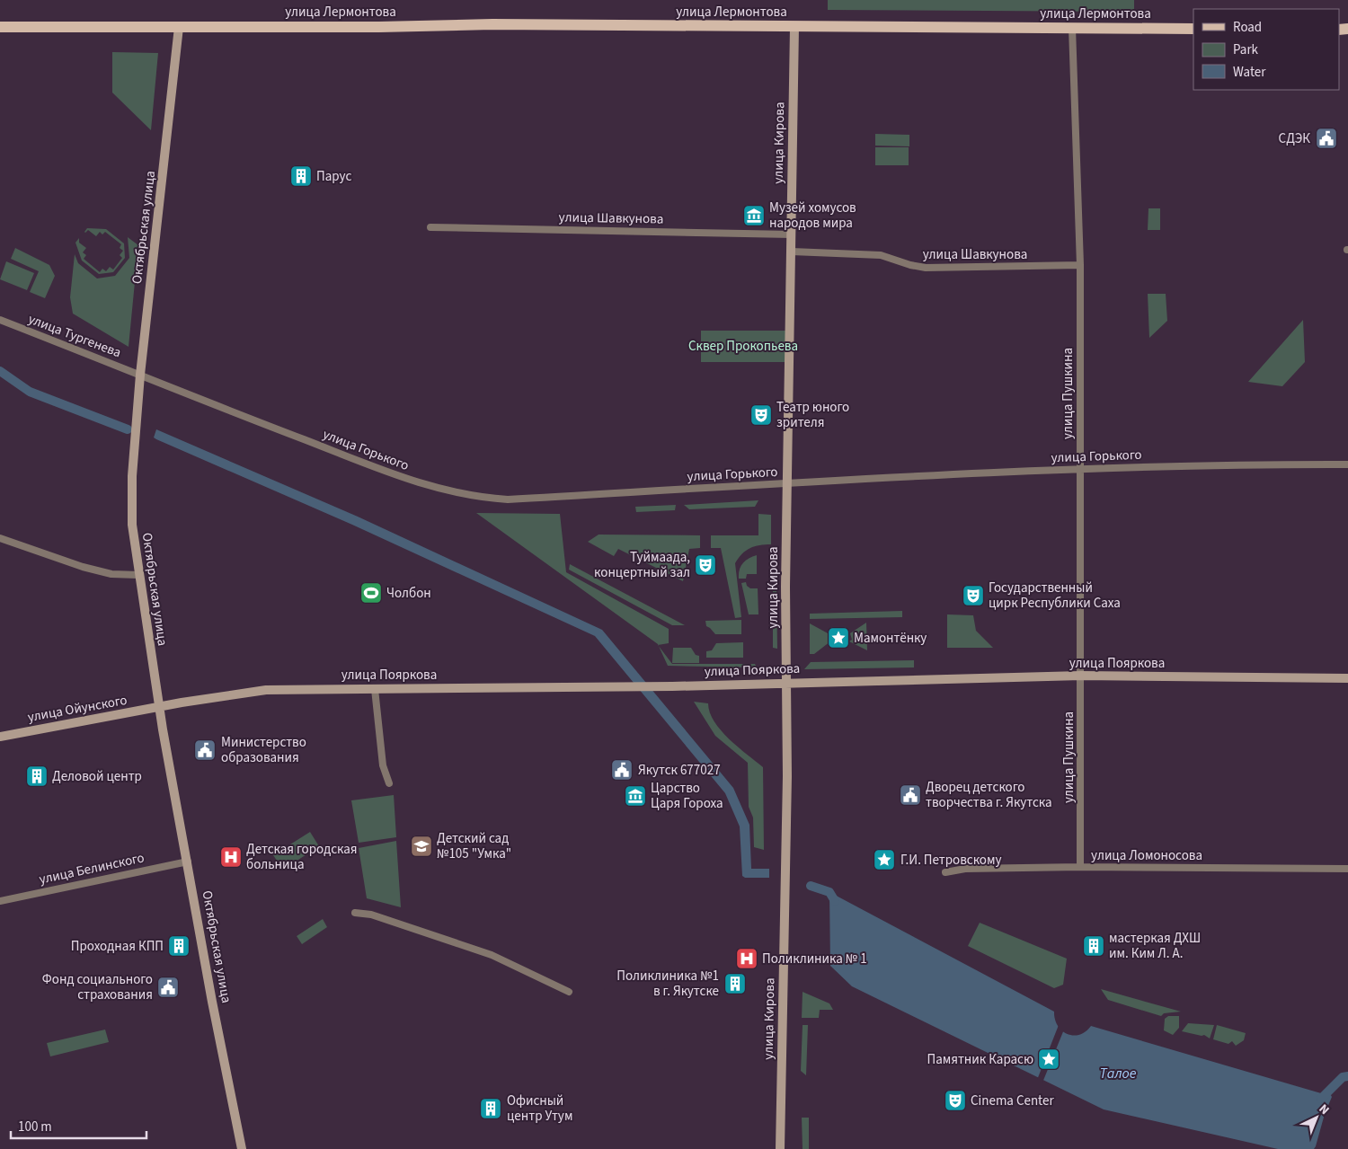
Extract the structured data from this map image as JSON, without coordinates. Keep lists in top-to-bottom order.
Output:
{
  "streets": {
    "main road": [
      "улица Лермонтова",
      "улица Кирова",
      "Октябрьская улица",
      "улица Пояркова",
      "улица Ойунского"
    ],
    "street": [
      "улица Шавкунова",
      "улица Тургенева",
      "улица Пушкина",
      "улица Горького",
      "улица Ломоносова",
      "улица Белинского"
    ]
  },
  "crossings": [
    ["улица Лермонтова", "улица Кирова"],
    ["улица Лермонтова", "Октябрьская улица"],
    ["улица Лермонтова", "улица Пушкина"],
    ["улица Кирова", "улица Шавкунова"],
    ["улица Кирова", "улица Горького"],
    ["улица Кирова", "улица Пояркова"],
    ["улица Шавкунова", "улица Пушкина"],
    ["Октябрьская улица", "улица Тургенева"],
    ["Октябрьская улица", "улица Горького"],
    ["Октябрьская улица", "улица Пояркова"],
    ["Октябрьская улица", "улица Ойунского"],
    ["Октябрьская улица", "улица Белинского"],
    ["улица Тургенева", "улица Горького"],
    ["улица Пушкина", "улица Горького"],
    ["улица Пушкина", "улица Пояркова"],
    ["улица Пушкина", "улица Ломоносова"],
    ["улица Пояркова", "улица Ойунского"]
  ],
  "water": ["Талое"],
  "parks": ["Сквер Прокопьева"],
  "places": {
    "public building": [
      "СДЭК",
      "Министерство образования",
      "Якутск 677027",
      "Дворец детского творчества г. Якутска",
      "Фонд социального страхования"
    ],
    "building": [
      "Парус",
      "Деловой центр",
      "Проходная КПП",
      "мастеркая ДХШ им. Ким Л. А.",
      "Поликлиника №1 в г. Якутске",
      "Офисный центр Утум"
    ],
    "museum": ["Музей хомусов народов мира", "Царство Царя Гороха"],
    "theatre": [
      "Театр юного зрителя",
      "Туймаада, концертный зал",
      "Государственный цирк Республики Саха",
      "Cinema Center"
    ],
    "sports": ["Чолбон"],
    "place": ["Мамонтёнку", "Г.И. Петровскому", "Памятник Карасю"],
    "school or university": ["Детский сад №105 \"Умка\""],
    "hospital": ["Детская городская больница", "Поликлиника № 1"]
  },
  "legend": ["Road", "Park", "Water"],
  "scale_bar": "100 m",
  "north": "top right"
}
